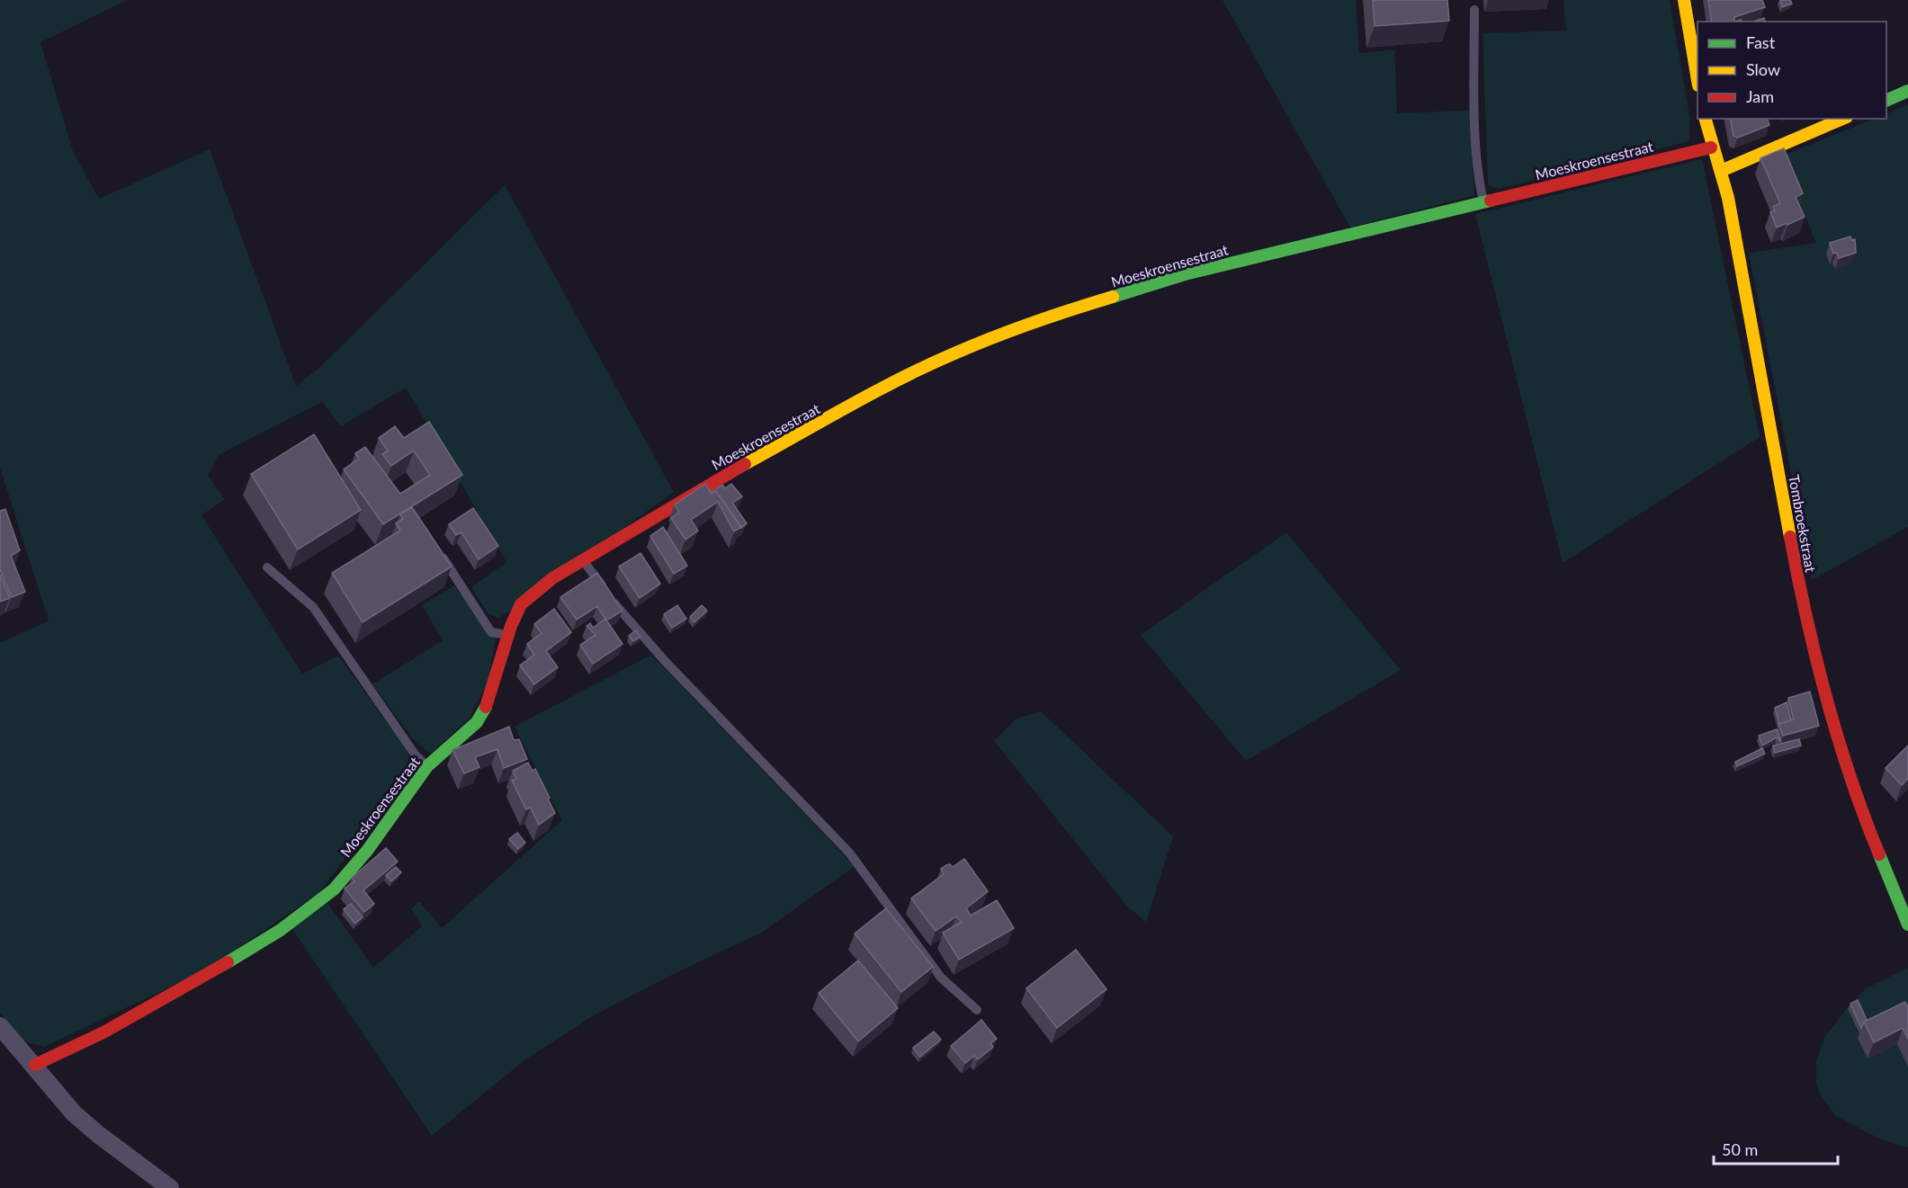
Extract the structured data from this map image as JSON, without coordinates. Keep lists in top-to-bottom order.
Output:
{
  "streets": {
    "street": ["Moeskroensestraat", "Tombroekstraat"]
  },
  "crossings": [
    ["Moeskroensestraat", "Tombroekstraat"]
  ],
  "legend": ["Fast", "Slow", "Jam"],
  "scale_bar": "50 m"
}
